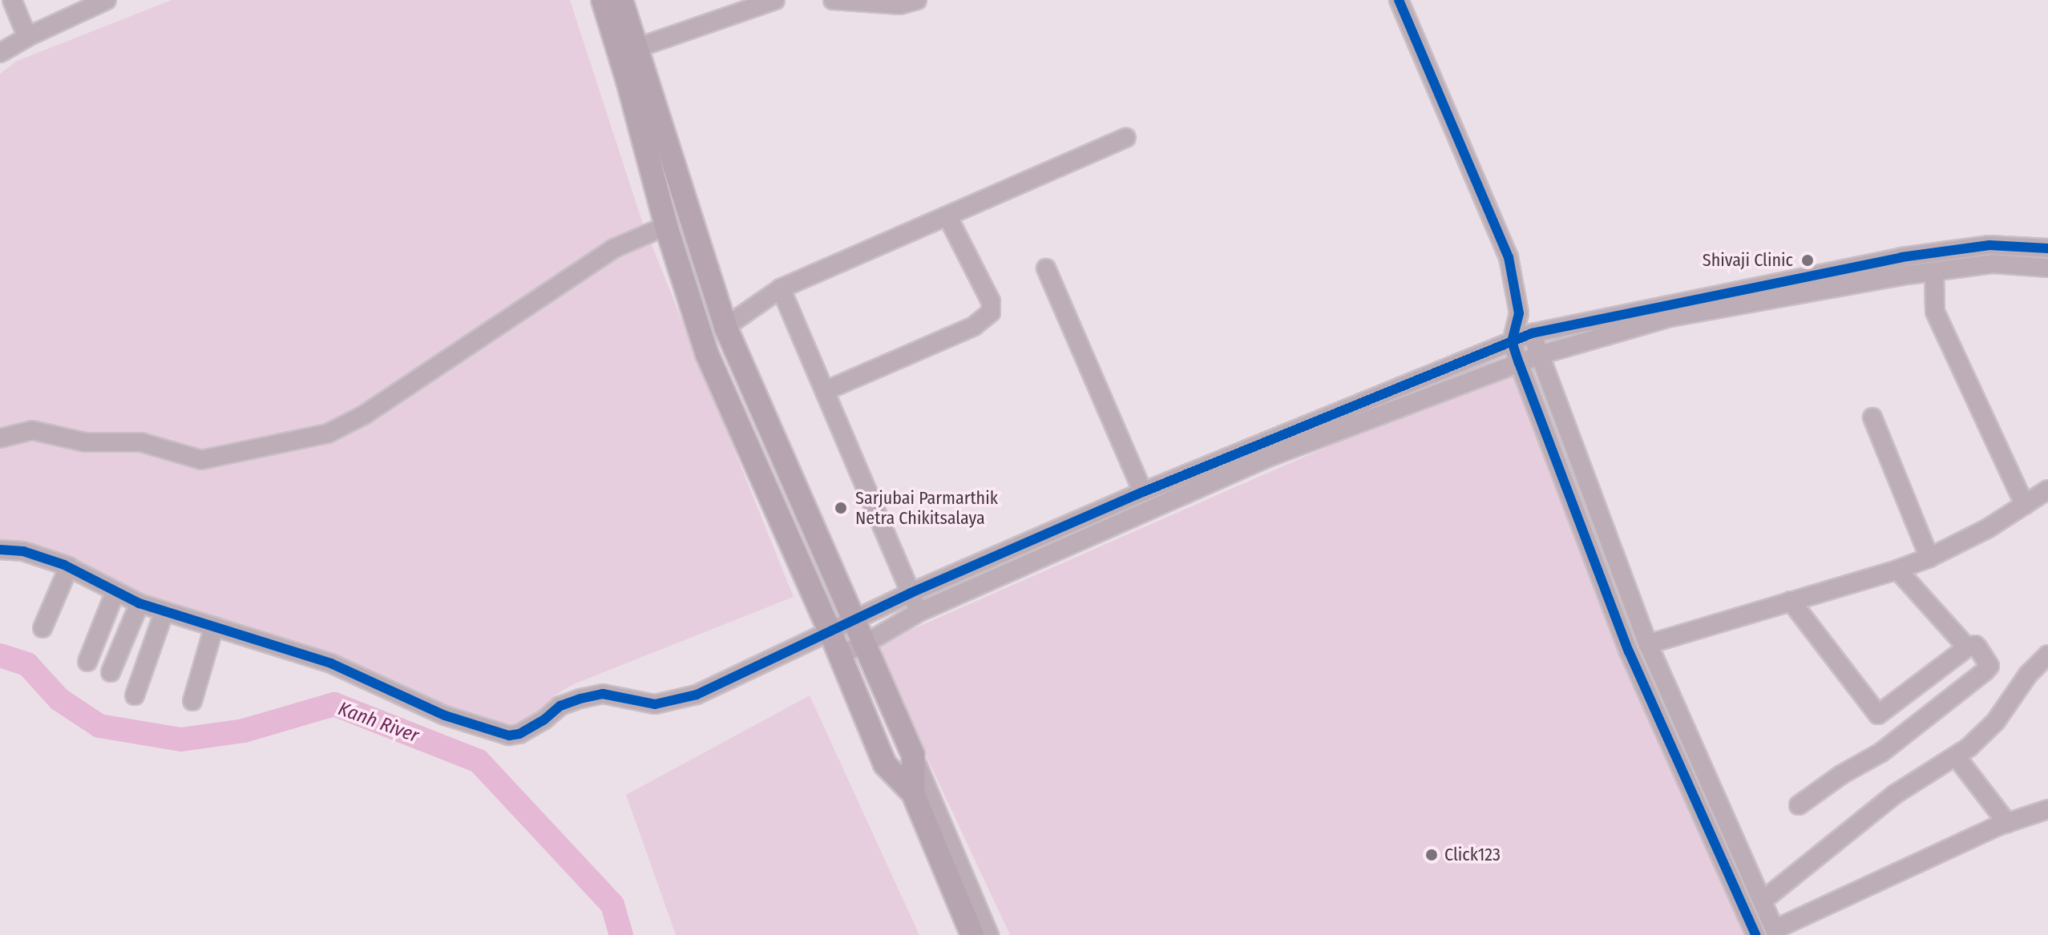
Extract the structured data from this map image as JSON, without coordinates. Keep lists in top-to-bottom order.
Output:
{
  "water": ["Kanh River"],
  "places": ["Shivaji Clinic", "Sarjubai Parmarthik Netra Chikitsalaya", "Click123"]
}
